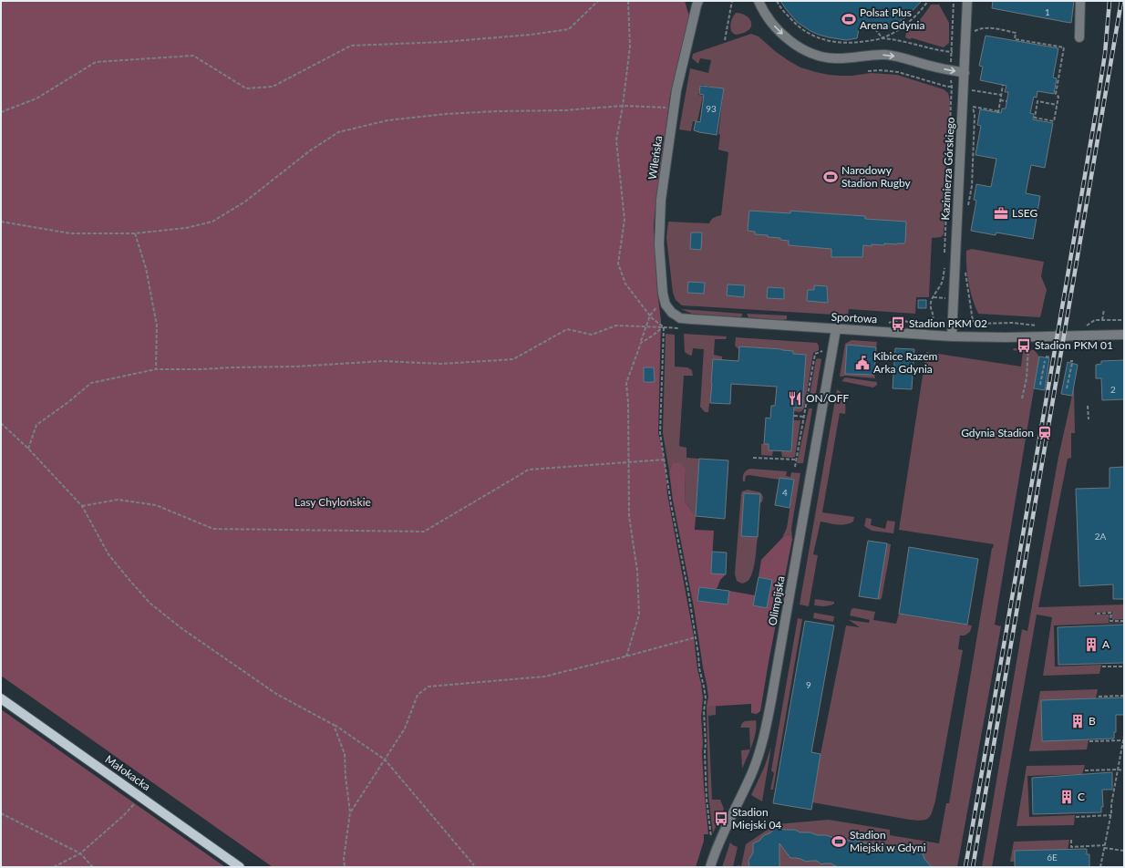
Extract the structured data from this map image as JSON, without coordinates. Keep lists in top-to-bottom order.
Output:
{
  "streets": {
    "main road": ["Małokacka"],
    "street": [
      "Wileńska",
      "Kazimierza Górskiego",
      "Sportowa",
      "Olimpijska"
    ]
  },
  "crossings": [
    ["Wileńska", "Sportowa"],
    ["Kazimierza Górskiego", "Sportowa"],
    ["Sportowa", "Olimpijska"]
  ],
  "parks": ["Lasy Chylońskie"],
  "places": {
    "sports": ["Polsat Plus Arena Gdynia", "Narodowy Stadion Rugby", "Stadion Miejski w Gdyni"],
    "office": ["LSEG"],
    "bus stop": ["Stadion PKM 02", "Stadion PKM 01", "Stadion Miejski 04"],
    "public building": ["Kibice Razem Arka Gdynia"],
    "restaurant": ["ON/OFF"],
    "station": ["Gdynia Stadion"],
    "building": ["A", "B", "C"]
  },
  "house_numbers": [
    "1",
    "93",
    "2",
    "4",
    "2A",
    "9",
    "6E"
  ]
}
